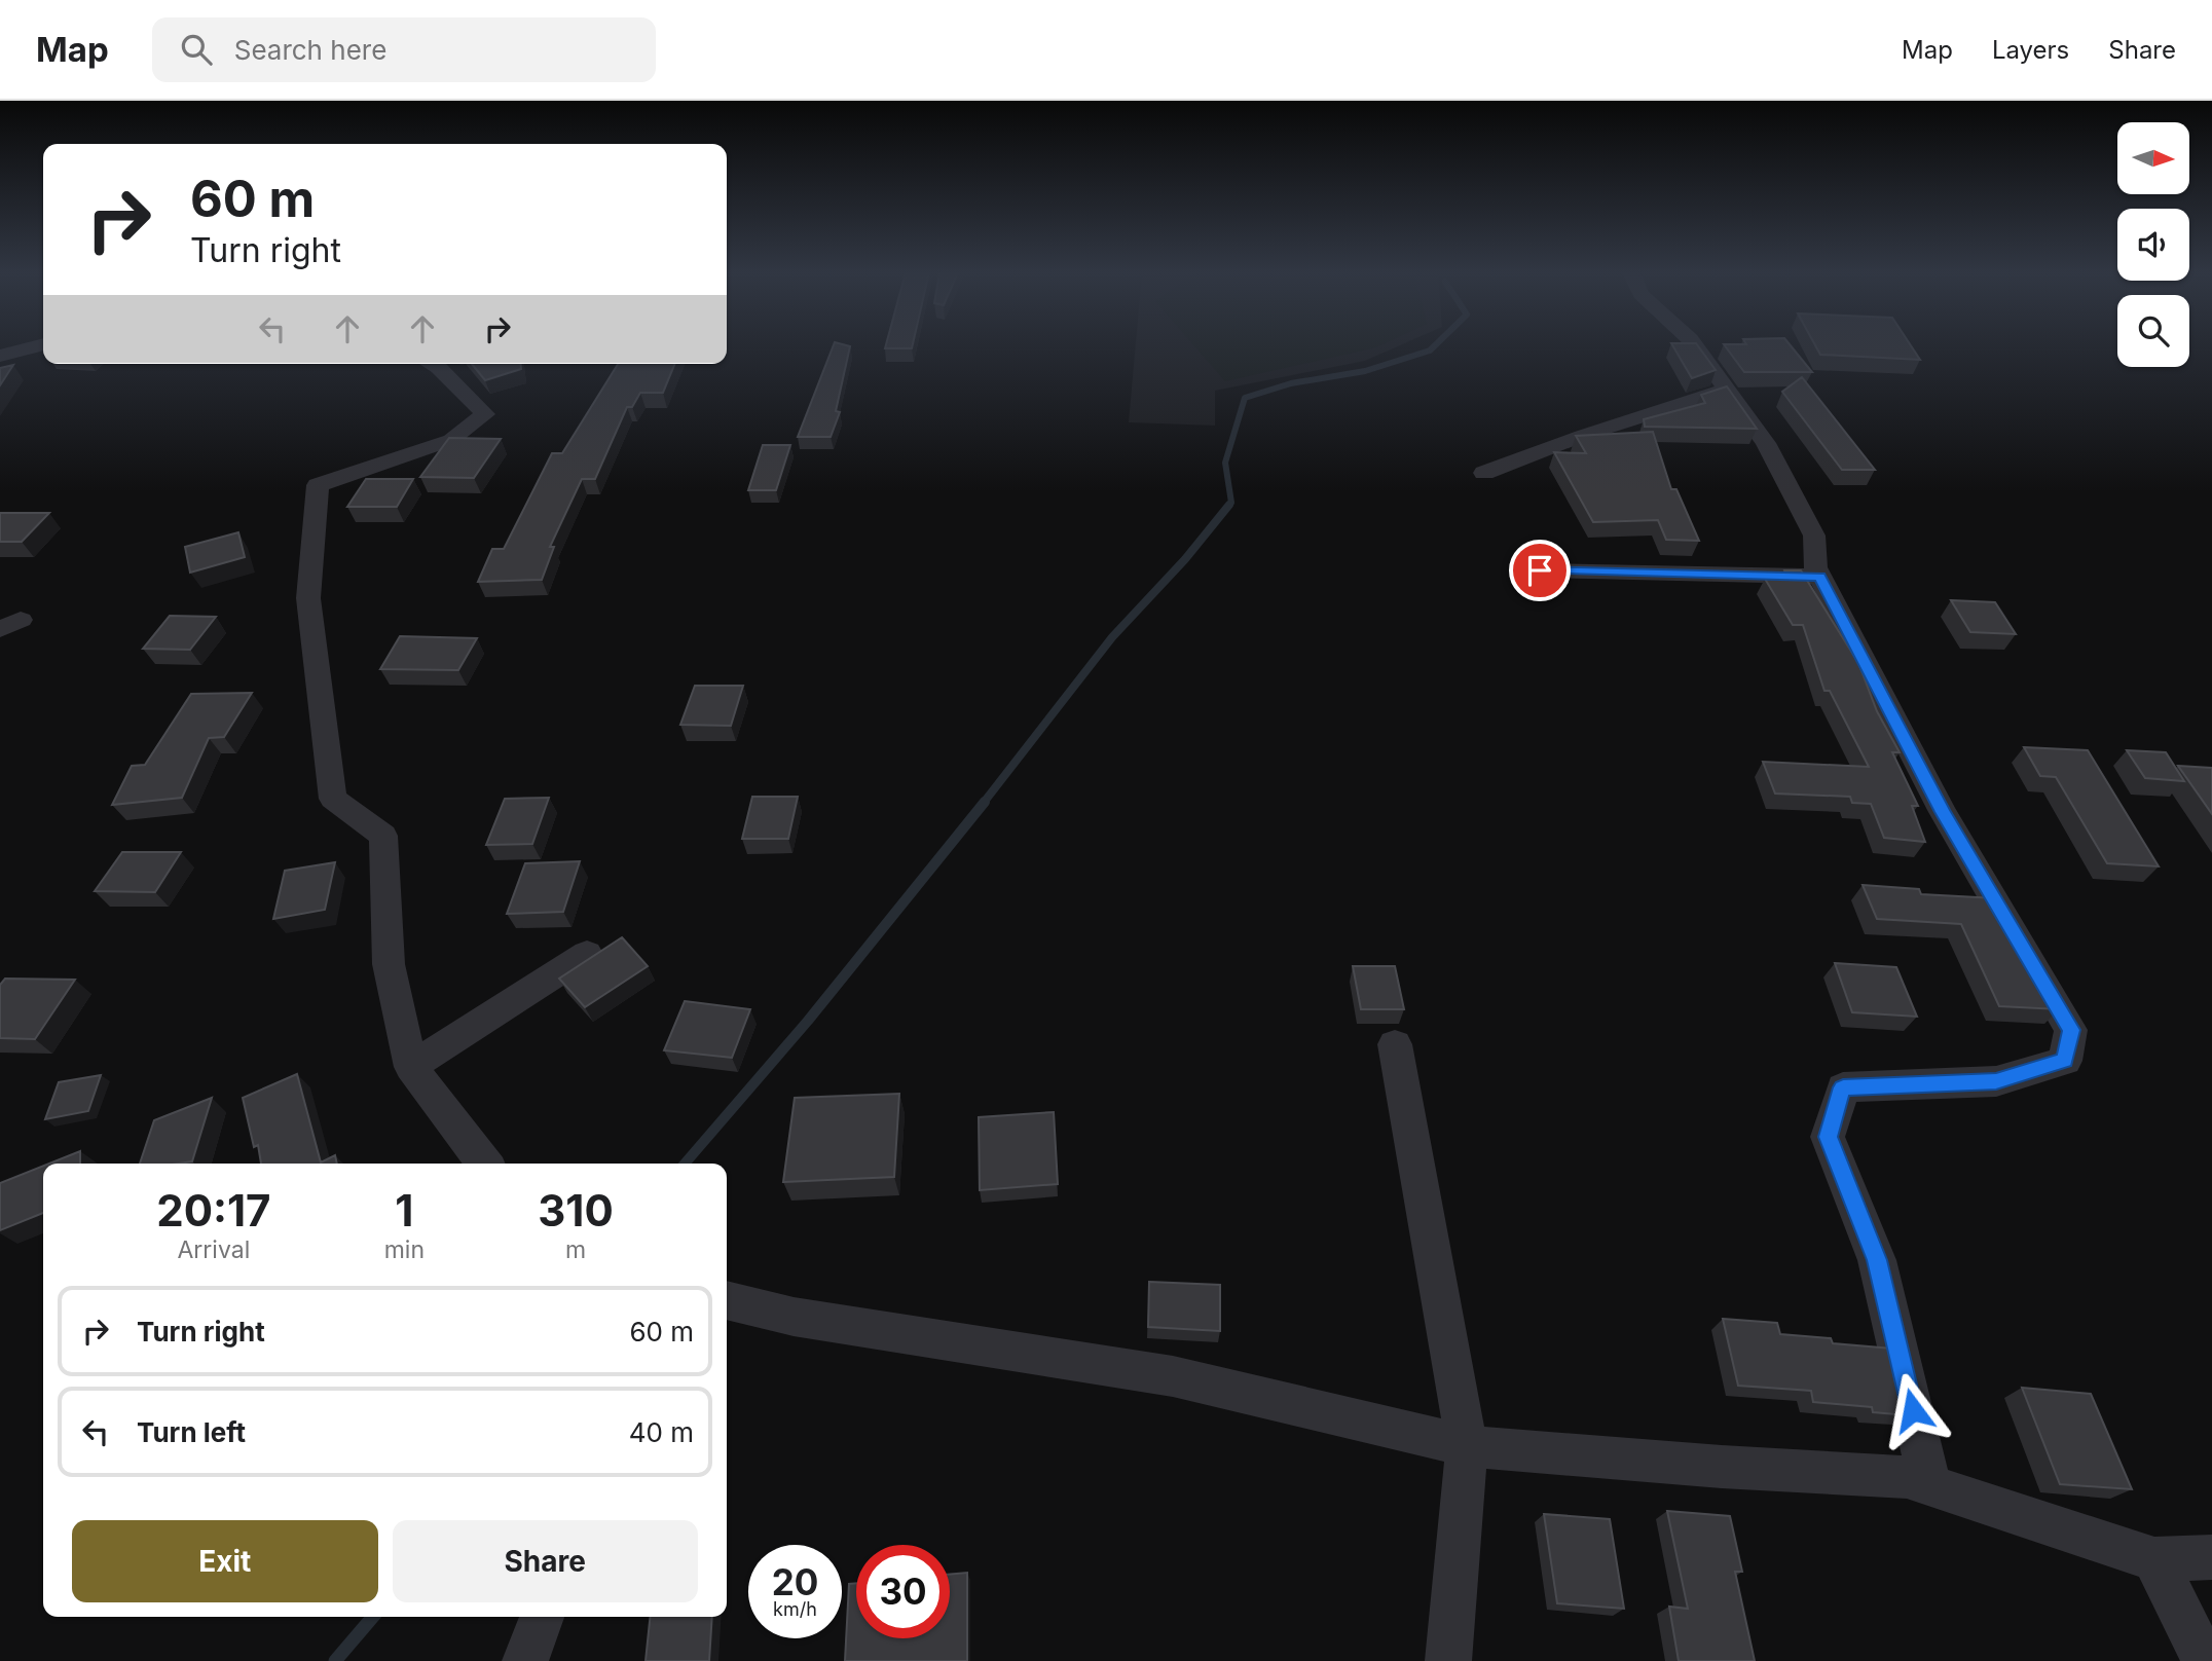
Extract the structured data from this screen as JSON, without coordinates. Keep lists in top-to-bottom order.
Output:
{
  "north": "right",
  "page": {
    "header": "Map",
    "search": "Search here",
    "nav": ["Map", "Layers", "Share"],
    "turn": ["60 m", "Turn right"],
    "eta": [
      "20:17",
      "Arrival",
      "1",
      "min",
      "310",
      "m"
    ],
    "list": [
      {
        "name": "Turn right",
        "value": "60 m"
      },
      {
        "name": "Turn left",
        "value": "40 m"
      }
    ],
    "buttons": ["Exit", "Share"],
    "speed": "20 km/h",
    "limit": "30"
  }
}
